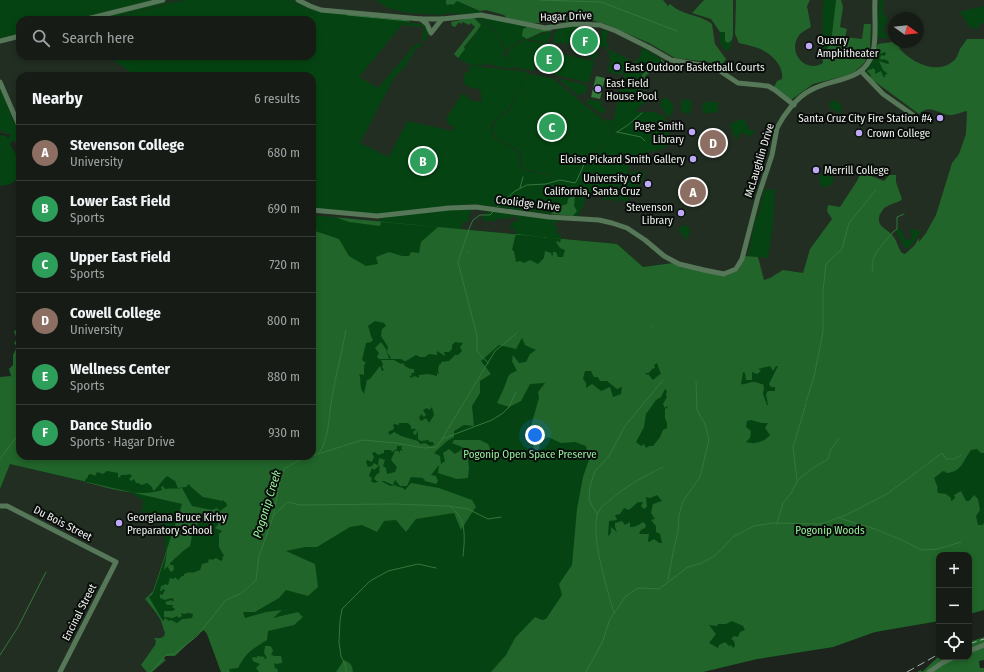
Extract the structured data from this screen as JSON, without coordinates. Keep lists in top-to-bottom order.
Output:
{
  "streets": {
    "street": [
      "Hagar Drive",
      "McLaughlin Drive",
      "Coolidge Drive",
      "Du Bois Street",
      "Encinal Street"
    ]
  },
  "crossings": [
    ["Hagar Drive", "McLaughlin Drive"],
    ["McLaughlin Drive", "Coolidge Drive"],
    ["Du Bois Street", "Encinal Street"]
  ],
  "water": ["Pogonip Creek"],
  "parks": ["Pogonip Open Space Preserve", "Pogonip Woods"],
  "places": [
    "Quarry Amphitheater",
    "East Outdoor Basketball Courts",
    "East Field House Pool",
    "Santa Cruz City Fire Station #4",
    "Page Smith Library",
    "Crown College",
    "Eloise Pickard Smith Gallery",
    "Merrill College",
    "University of California, Santa Cruz",
    "Stevenson Library",
    "Georgiana Bruce Kirby Preparatory School"
  ],
  "north": "right",
  "page": {
    "search": "Search here",
    "pins": [
      "F",
      "E",
      "C",
      "D",
      "B",
      "A"
    ],
    "heading": ["Nearby", "6 results"],
    "list": [
      {
        "mark": "A",
        "name": "Stevenson College",
        "note": "University",
        "value": "680 m"
      },
      {
        "mark": "B",
        "name": "Lower East Field",
        "note": "Sports",
        "value": "690 m"
      },
      {
        "mark": "C",
        "name": "Upper East Field",
        "note": "Sports",
        "value": "720 m"
      },
      {
        "mark": "D",
        "name": "Cowell College",
        "note": "University",
        "value": "800 m"
      },
      {
        "mark": "E",
        "name": "Wellness Center",
        "note": "Sports",
        "value": "880 m"
      },
      {
        "mark": "F",
        "name": "Dance Studio",
        "note": "Sports · Hagar Drive",
        "value": "930 m"
      }
    ],
    "map_buttons": ["+", "−"]
  }
}
